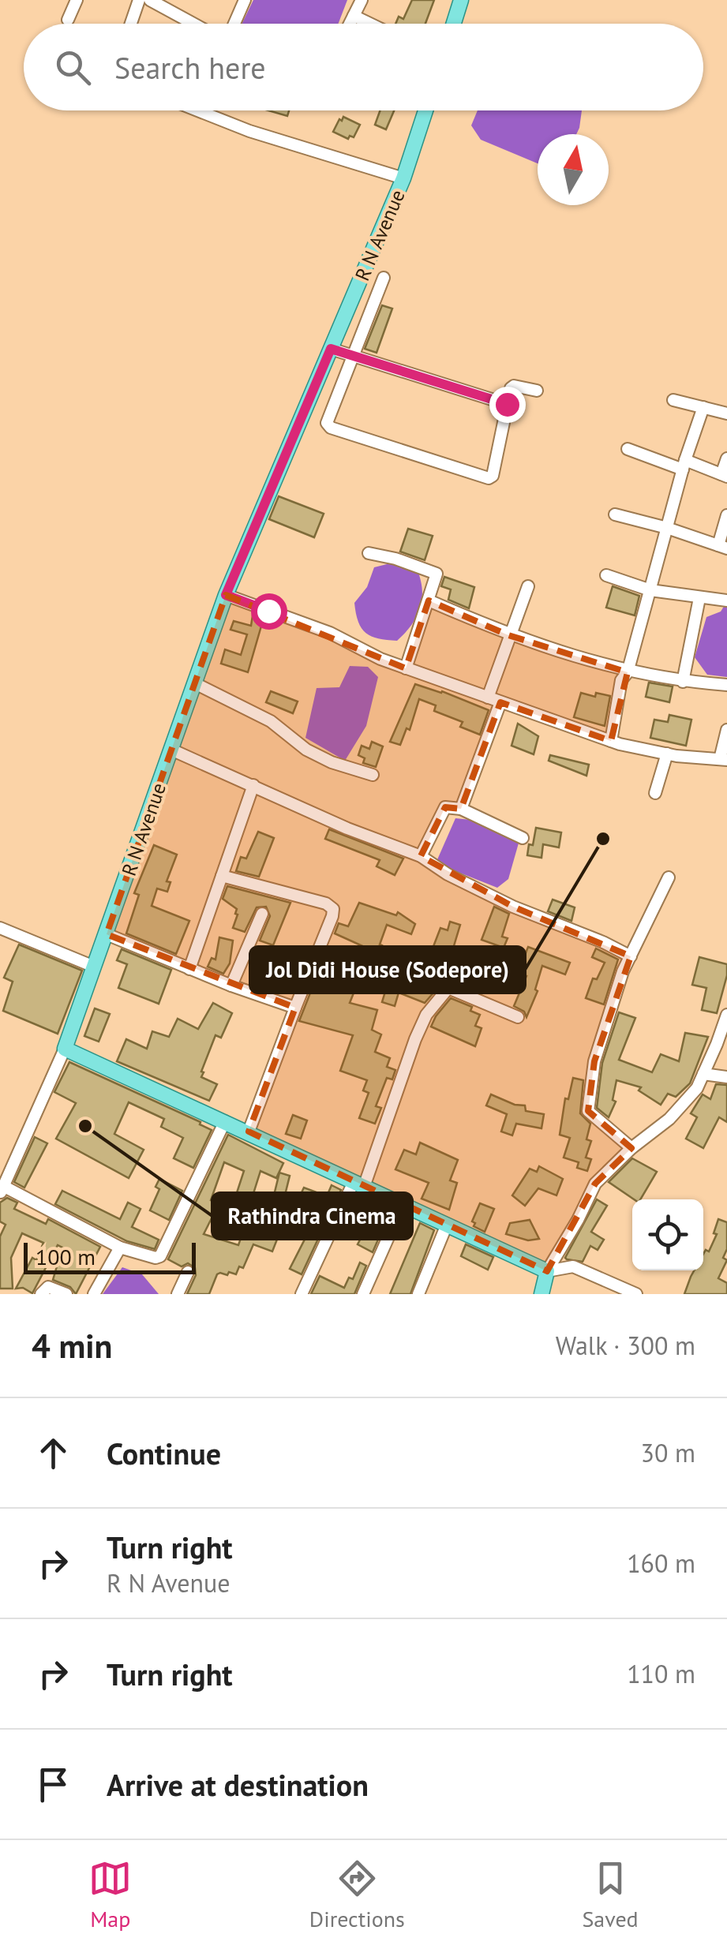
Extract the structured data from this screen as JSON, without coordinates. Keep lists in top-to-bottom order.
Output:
{
  "streets": {
    "main road": ["R N Avenue"]
  },
  "places": ["Jol Didi House (Sodepore)", "Rathindra Cinema"],
  "scale_bar": "100 m",
  "north": "top",
  "page": {
    "search": "Search here",
    "scale": "100 m",
    "heading": ["4 min", "Walk · 300 m"],
    "list": [
      ["Continue", "30 m"],
      ["Turn right", "R N Avenue", "160 m"],
      ["Turn right", "110 m"],
      "Arrive at destination"
    ],
    "nav": ["Map", "Directions", "Saved"]
  }
}
